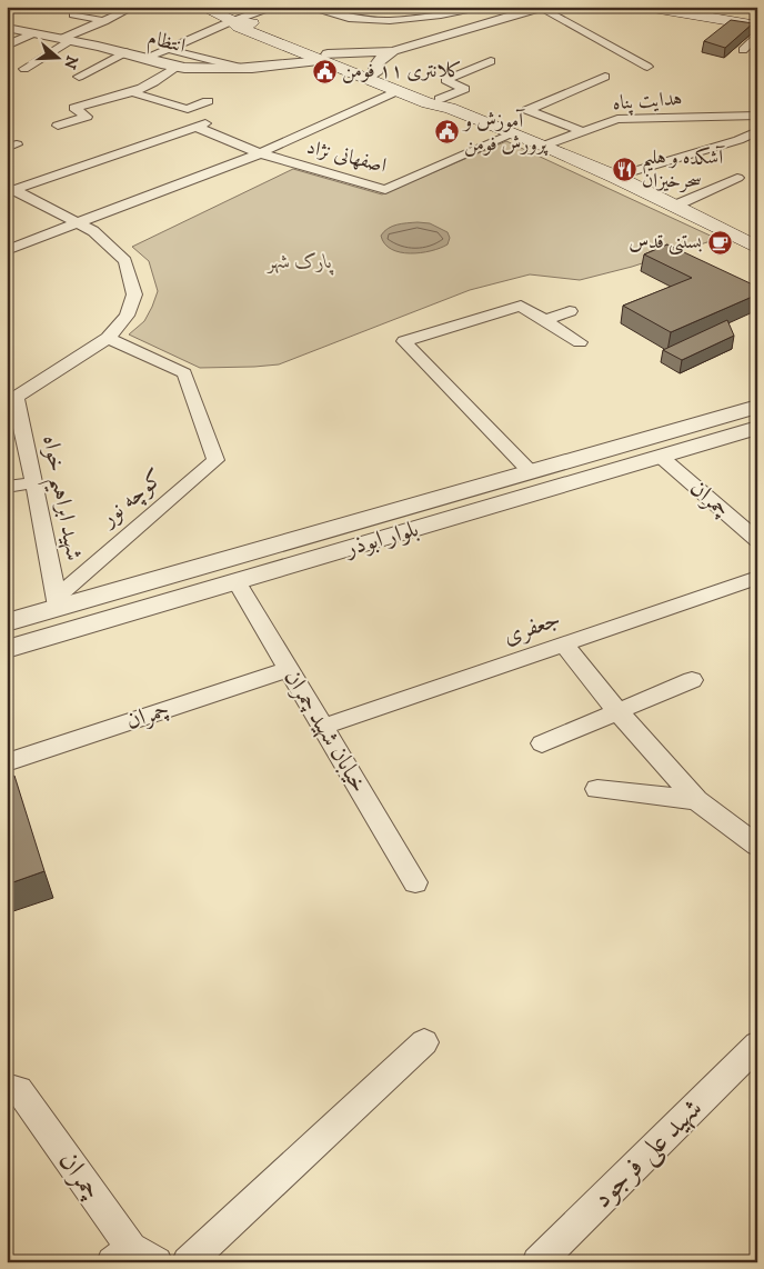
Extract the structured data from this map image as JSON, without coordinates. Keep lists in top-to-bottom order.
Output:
{
  "streets": {
    "street": [
      "انتظام",
      "هدایت پناه",
      "اصفهانی نژاد",
      "شهید ابراهیم خواه",
      "کوچه نور",
      "چمران",
      "بلوار ابوذر",
      "جعفری",
      "خیابان شهید چمران",
      "شهید علی فرجود"
    ]
  },
  "crossings": [
    ["شهید ابراهیم خواه", "کوچه نور"],
    ["شهید ابراهیم خواه", "بلوار ابوذر"],
    ["کوچه نور", "بلوار ابوذر"],
    ["چمران", "بلوار ابوذر"],
    ["چمران", "خیابان شهید چمران"],
    ["بلوار ابوذر", "خیابان شهید چمران"],
    ["جعفری", "خیابان شهید چمران"]
  ],
  "parks": ["پارک شهر"],
  "places": {
    "public building": ["کلانتری ۱۱ فومن", "آموزش و پرورش فومن"],
    "restaurant": ["آشکده و هلیم سحرخیزان"],
    "cafe": ["بستنی قدس"]
  },
  "north": "right"
}
